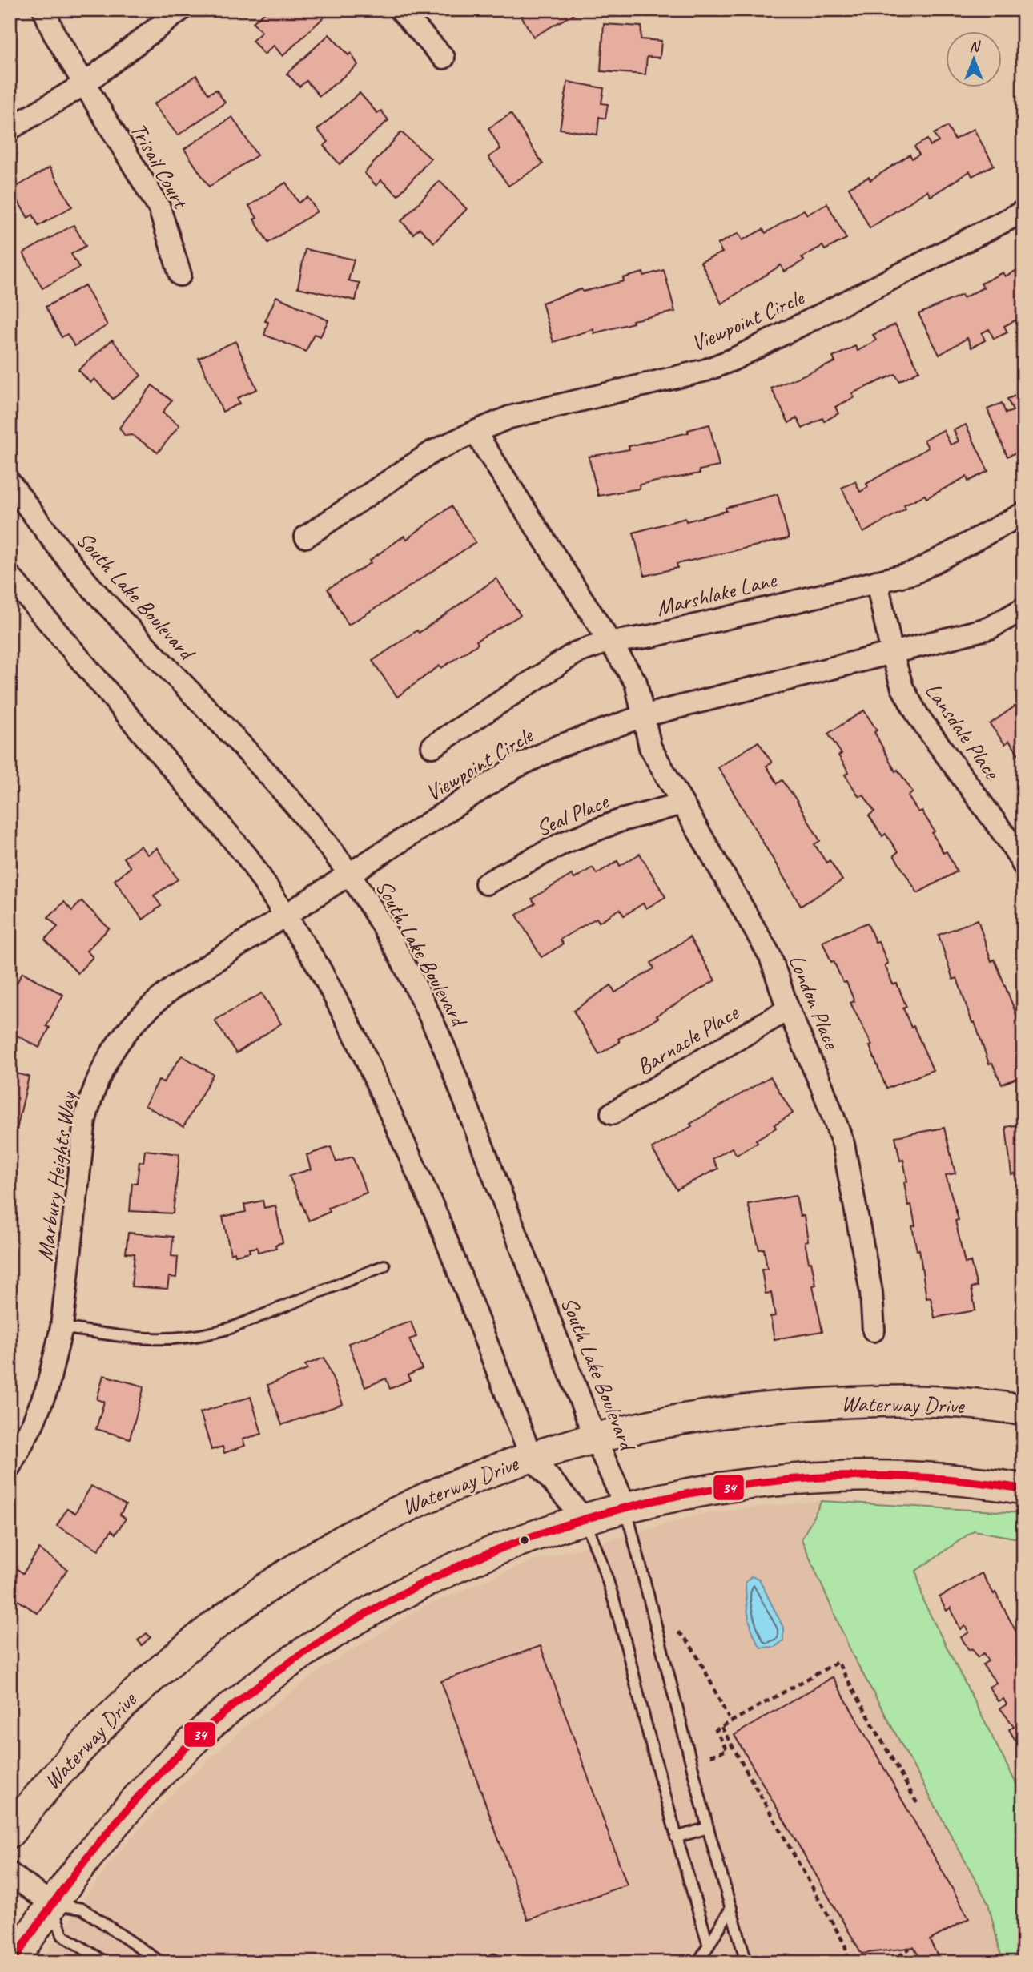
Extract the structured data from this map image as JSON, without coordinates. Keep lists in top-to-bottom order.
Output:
{
  "streets": {
    "street": [
      "Trisail Court",
      "Viewpoint Circle",
      "Marshlake Lane",
      "South Lake Boulevard",
      "Lansdale Place",
      "Seal Place",
      "London Place",
      "Barnacle Place",
      "Marbury Heights Way",
      "Waterway Drive"
    ]
  },
  "crossings": [
    ["Viewpoint Circle", "South Lake Boulevard"],
    ["Viewpoint Circle", "Lansdale Place"],
    ["Viewpoint Circle", "London Place"],
    ["Viewpoint Circle", "Marbury Heights Way"],
    ["Marshlake Lane", "Lansdale Place"],
    ["South Lake Boulevard", "Marbury Heights Way"],
    ["South Lake Boulevard", "Waterway Drive"],
    ["Seal Place", "London Place"],
    ["London Place", "Barnacle Place"]
  ],
  "lines": ["transit line 34"],
  "north": "top"
}
